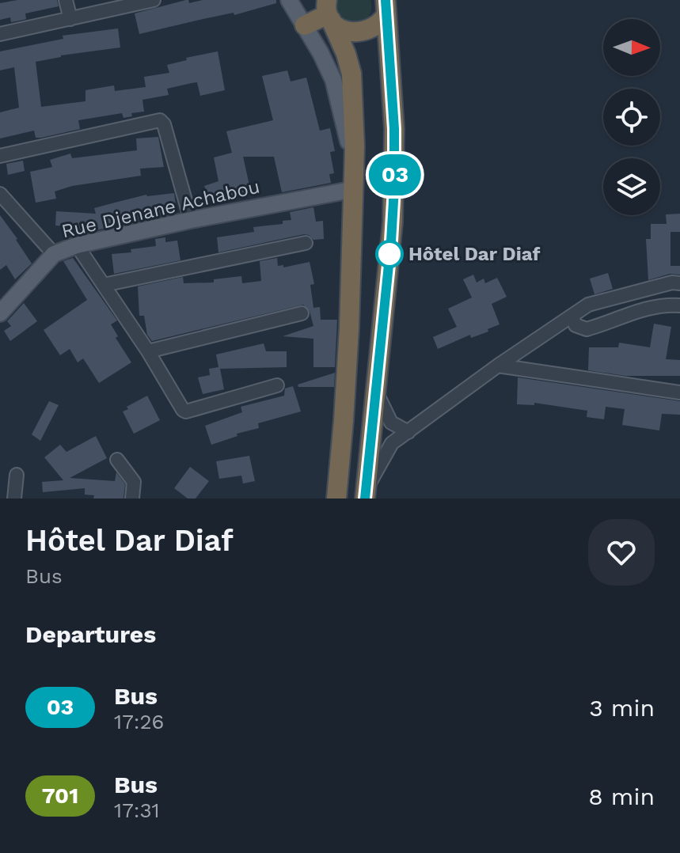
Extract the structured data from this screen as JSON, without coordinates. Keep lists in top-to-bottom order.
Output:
{
  "streets": {
    "main road": ["Rue Djenane Achabou"]
  },
  "places": ["Hôtel Dar Diaf"],
  "lines": ["bus line 03"],
  "north": "right",
  "page": {
    "on_map": "03",
    "heading": [
      ["Hôtel Dar Diaf", "Bus"],
      "Departures"
    ],
    "list": [
      {
        "mark": "03",
        "name": "Bus",
        "note": "17:26",
        "value": "3 min"
      },
      {
        "mark": "701",
        "name": "Bus",
        "note": "17:31",
        "value": "8 min"
      }
    ]
  }
}
